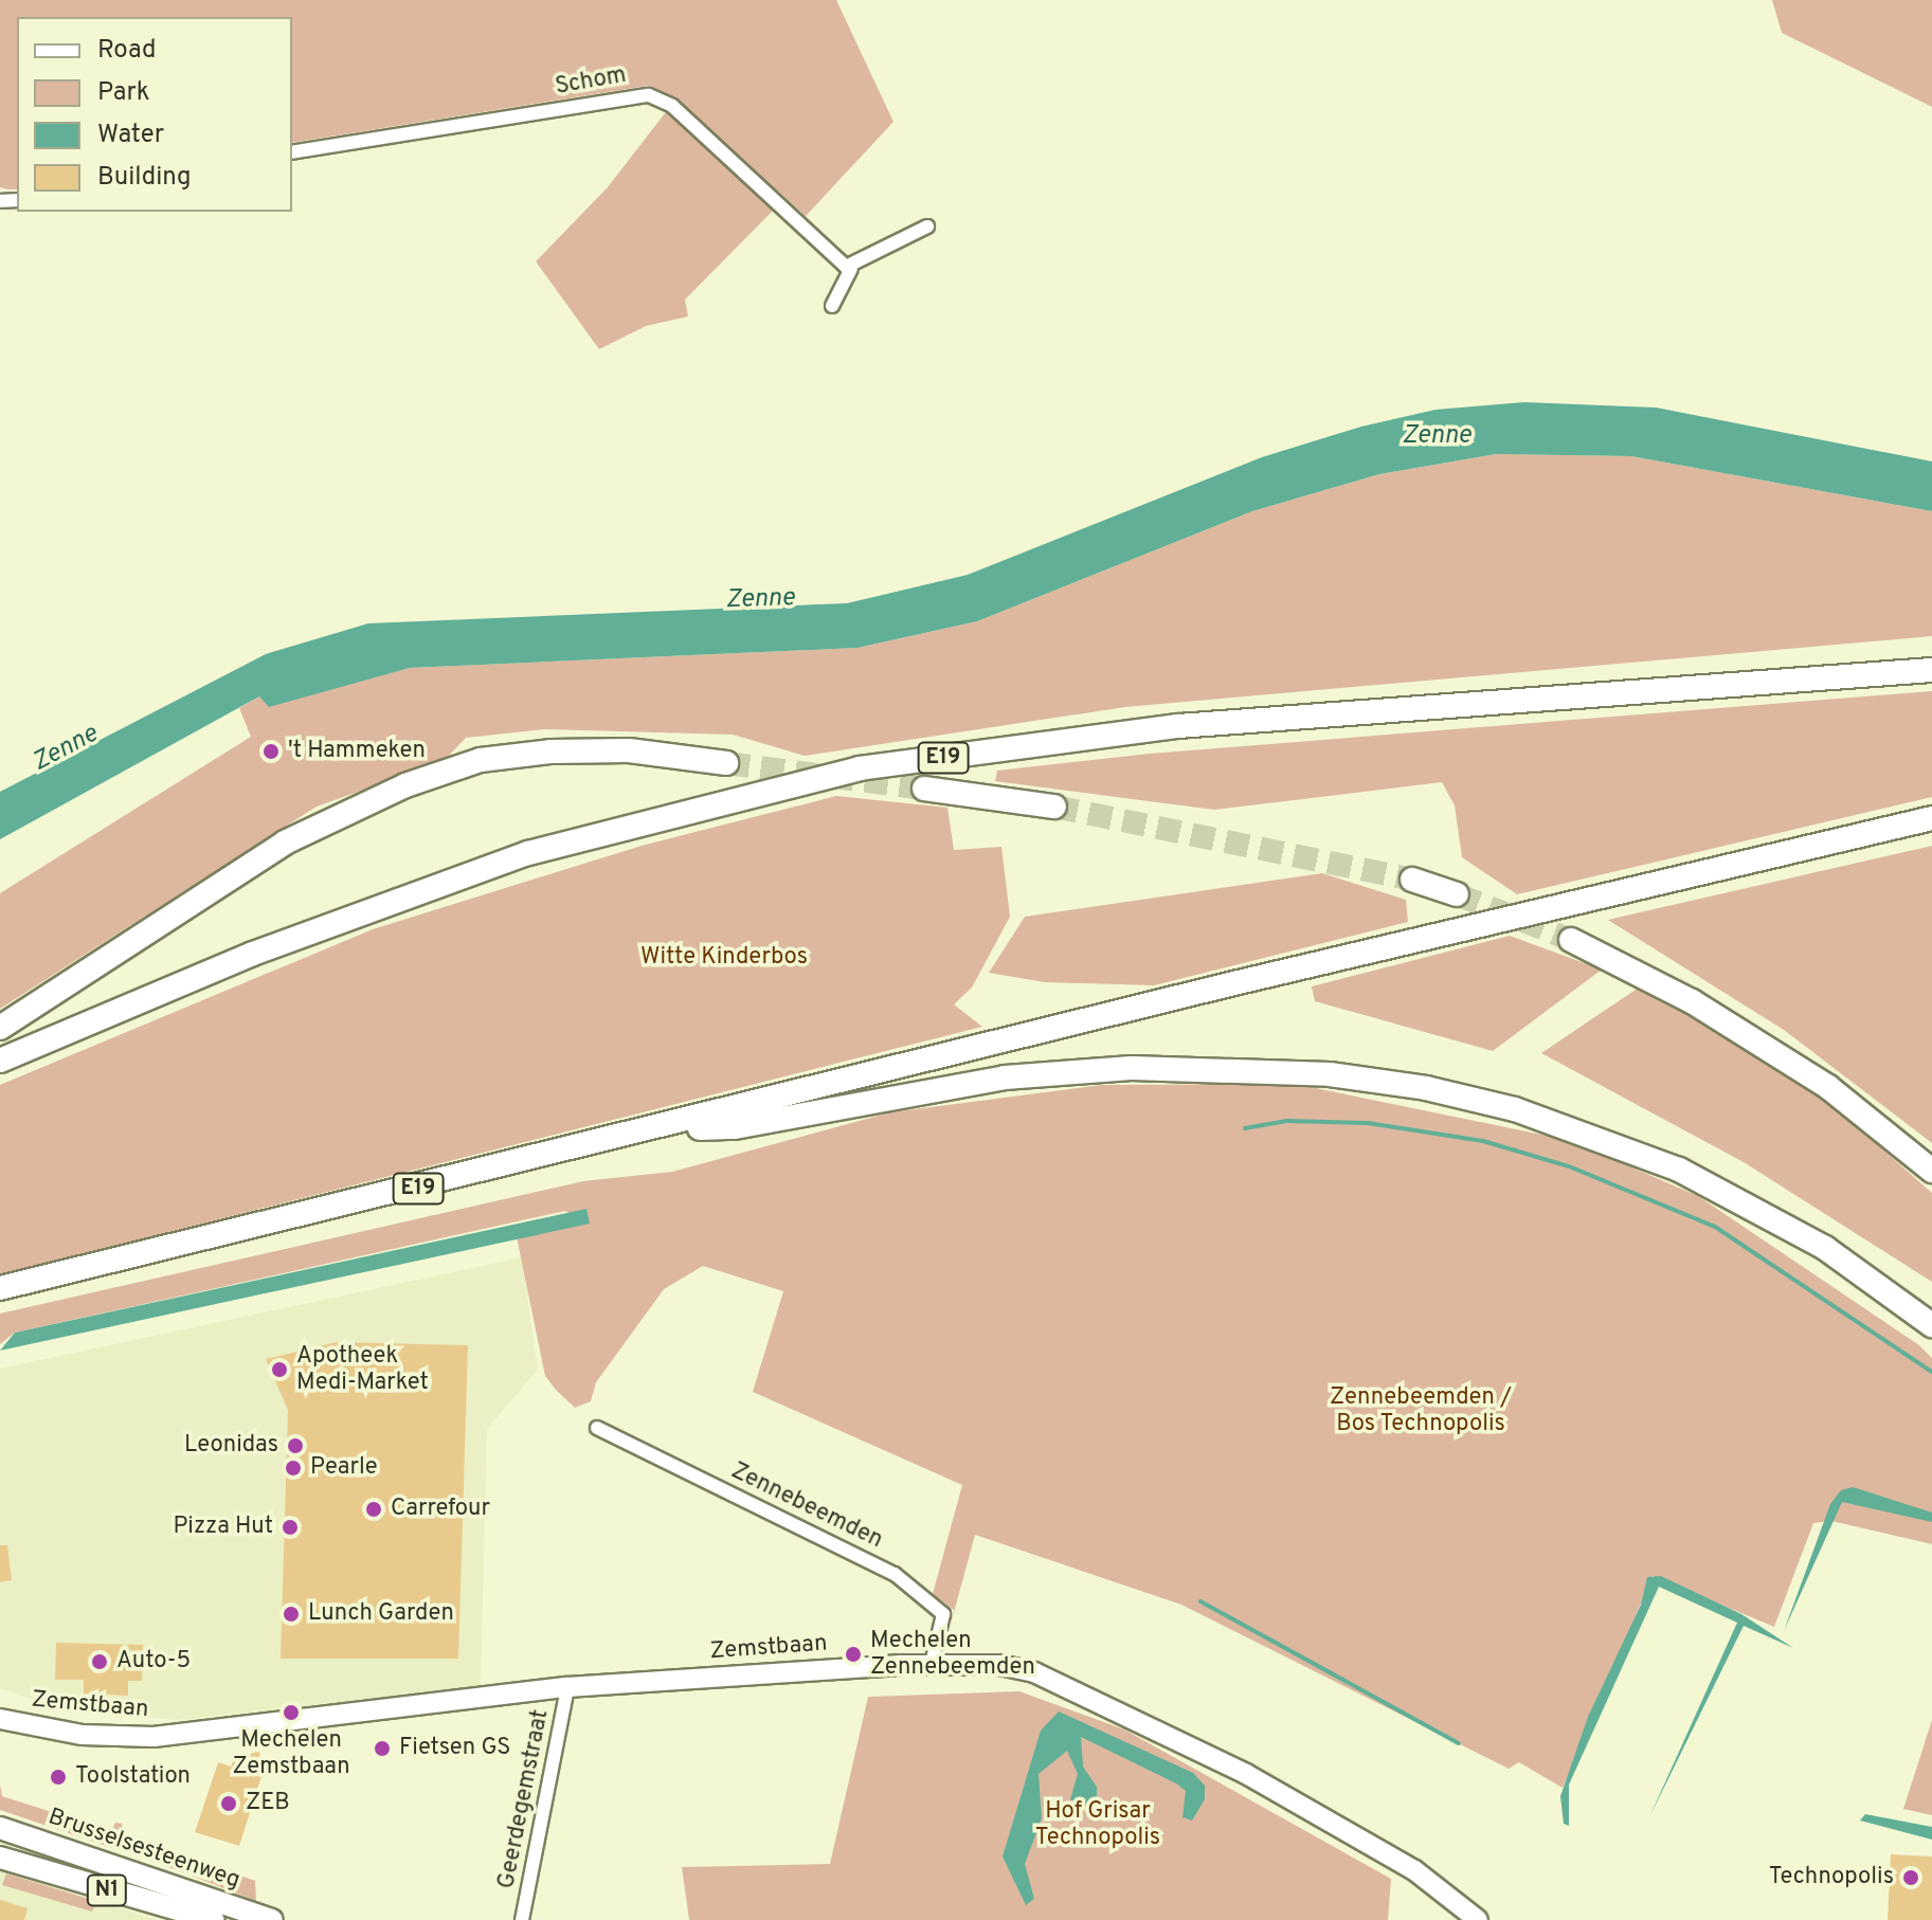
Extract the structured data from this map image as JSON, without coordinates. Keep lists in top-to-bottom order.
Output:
{
  "streets": {
    "highway": ["E19"],
    "main road": ["Brusselsesteenweg", "N1"],
    "street": [
      "Schom",
      "Zennebeemden",
      "Zemstbaan",
      "Geerdegemstraat"
    ]
  },
  "crossings": [
    ["Zennebeemden", "Zemstbaan"],
    ["Zemstbaan", "Geerdegemstraat"]
  ],
  "water": ["Zenne"],
  "parks": ["Witte Kinderbos", "Zennebeemden / Bos Technopolis", "Hof Grisar Technopolis"],
  "places": [
    "'t Hammeken",
    "Apotheek Medi-Market",
    "Leonidas",
    "Pearle",
    "Carrefour",
    "Pizza Hut",
    "Lunch Garden",
    "Mechelen Zennebeemden",
    "Auto-5",
    "Mechelen Zemstbaan",
    "Fietsen GS",
    "Toolstation",
    "ZEB",
    "Technopolis"
  ],
  "legend": [
    "Road",
    "Park",
    "Water",
    "Building"
  ]
}
